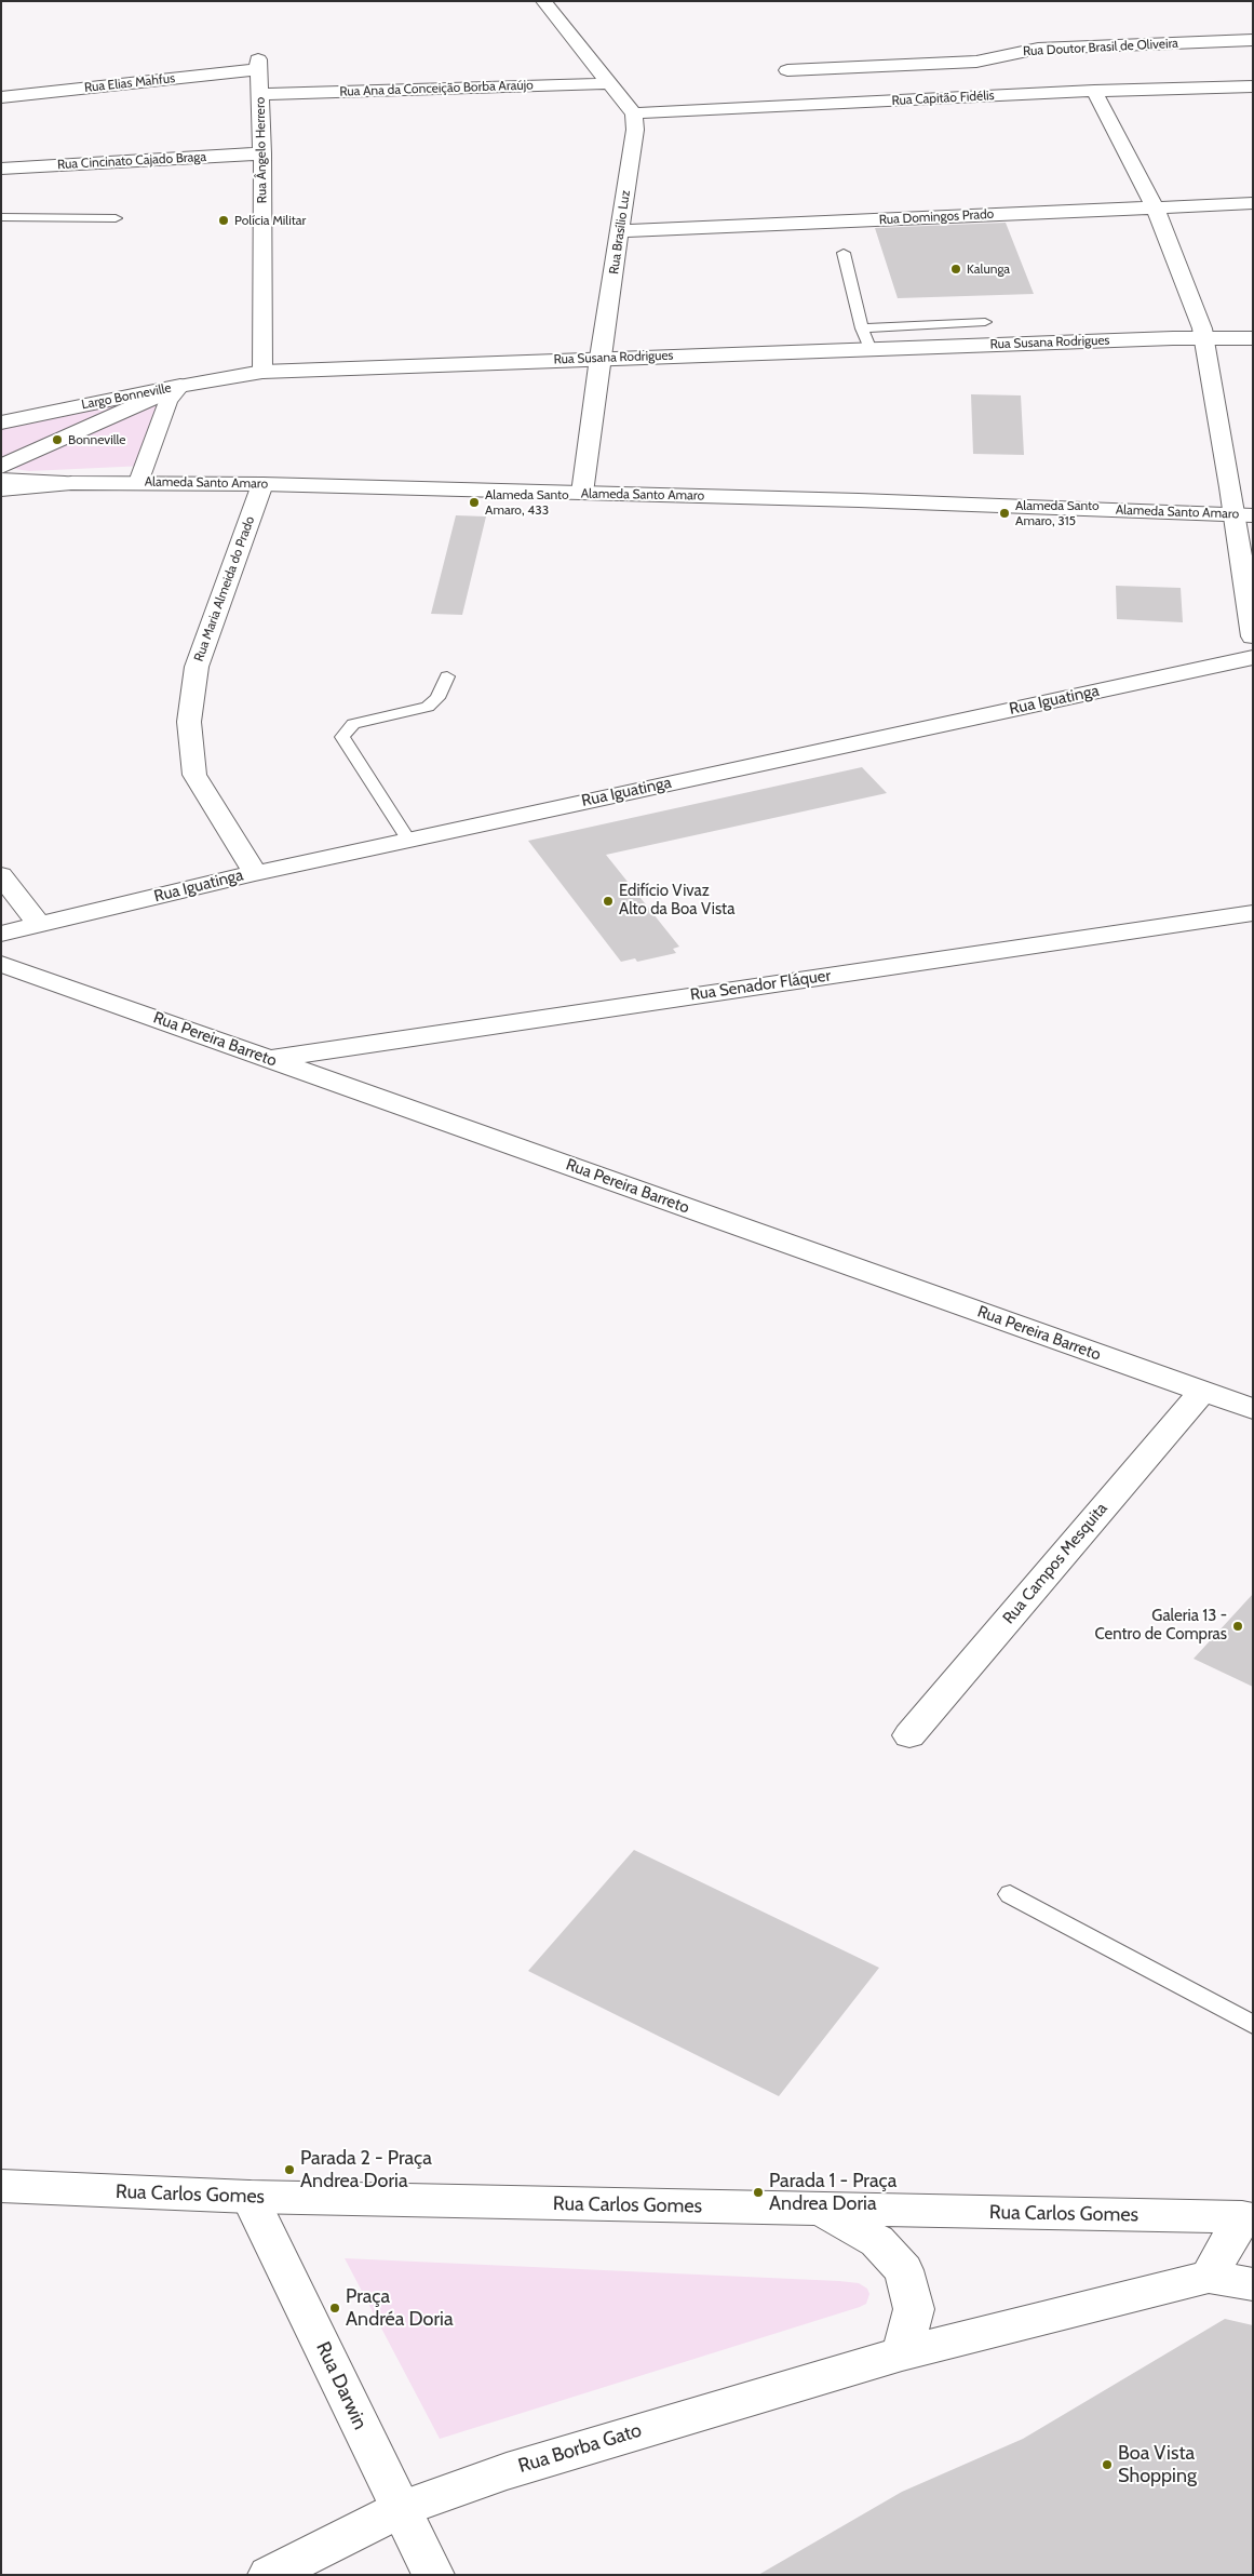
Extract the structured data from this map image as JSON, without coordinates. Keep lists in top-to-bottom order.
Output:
{
  "streets": {
    "street": [
      "Rua Doutor Brasil de Oliveira",
      "Rua Elias Mahfus",
      "Rua Ana da Conceição Borba Araújo",
      "Rua Capitão Fidélis",
      "Rua Ângelo Herrero",
      "Rua Cincinato Cajado Braga",
      "Rua Domingos Prado",
      "Rua Brasílio Luz",
      "Rua Susana Rodrigues",
      "Largo Bonneville",
      "Alameda Santo Amaro",
      "Rua Maria Almeida do Prado",
      "Rua Iguatinga",
      "Rua Senador Fláquer",
      "Rua Pereira Barreto",
      "Rua Campos Mesquita",
      "Rua Carlos Gomes",
      "Rua Darwin",
      "Rua Borba Gato"
    ]
  },
  "crossings": [
    ["Rua Elias Mahfus", "Rua Ângelo Herrero"],
    ["Rua Ana da Conceição Borba Araújo", "Rua Ângelo Herrero"],
    ["Rua Capitão Fidélis", "Rua Brasílio Luz"],
    ["Rua Ângelo Herrero", "Rua Cincinato Cajado Braga"],
    ["Rua Ângelo Herrero", "Rua Susana Rodrigues"],
    ["Rua Domingos Prado", "Rua Brasílio Luz"],
    ["Rua Brasílio Luz", "Rua Susana Rodrigues"],
    ["Rua Brasílio Luz", "Alameda Santo Amaro"],
    ["Rua Susana Rodrigues", "Largo Bonneville"],
    ["Largo Bonneville", "Alameda Santo Amaro"],
    ["Alameda Santo Amaro", "Rua Maria Almeida do Prado"],
    ["Rua Maria Almeida do Prado", "Rua Iguatinga"],
    ["Rua Senador Fláquer", "Rua Pereira Barreto"],
    ["Rua Pereira Barreto", "Rua Campos Mesquita"],
    ["Rua Carlos Gomes", "Rua Darwin"],
    ["Rua Darwin", "Rua Borba Gato"]
  ],
  "places": [
    "Polícia Militar",
    "Kalunga",
    "Bonneville",
    "Alameda Santo Amaro, 433",
    "Alameda Santo Amaro, 315",
    "Edifício Vivaz Alto da Boa Vista",
    "Galeria 13 - Centro de Compras",
    "Parada 2 - Praça Andrea Doria",
    "Parada 1 - Praça Andrea Doria",
    "Praça Andréa Doria",
    "Boa Vista Shopping"
  ]
}
